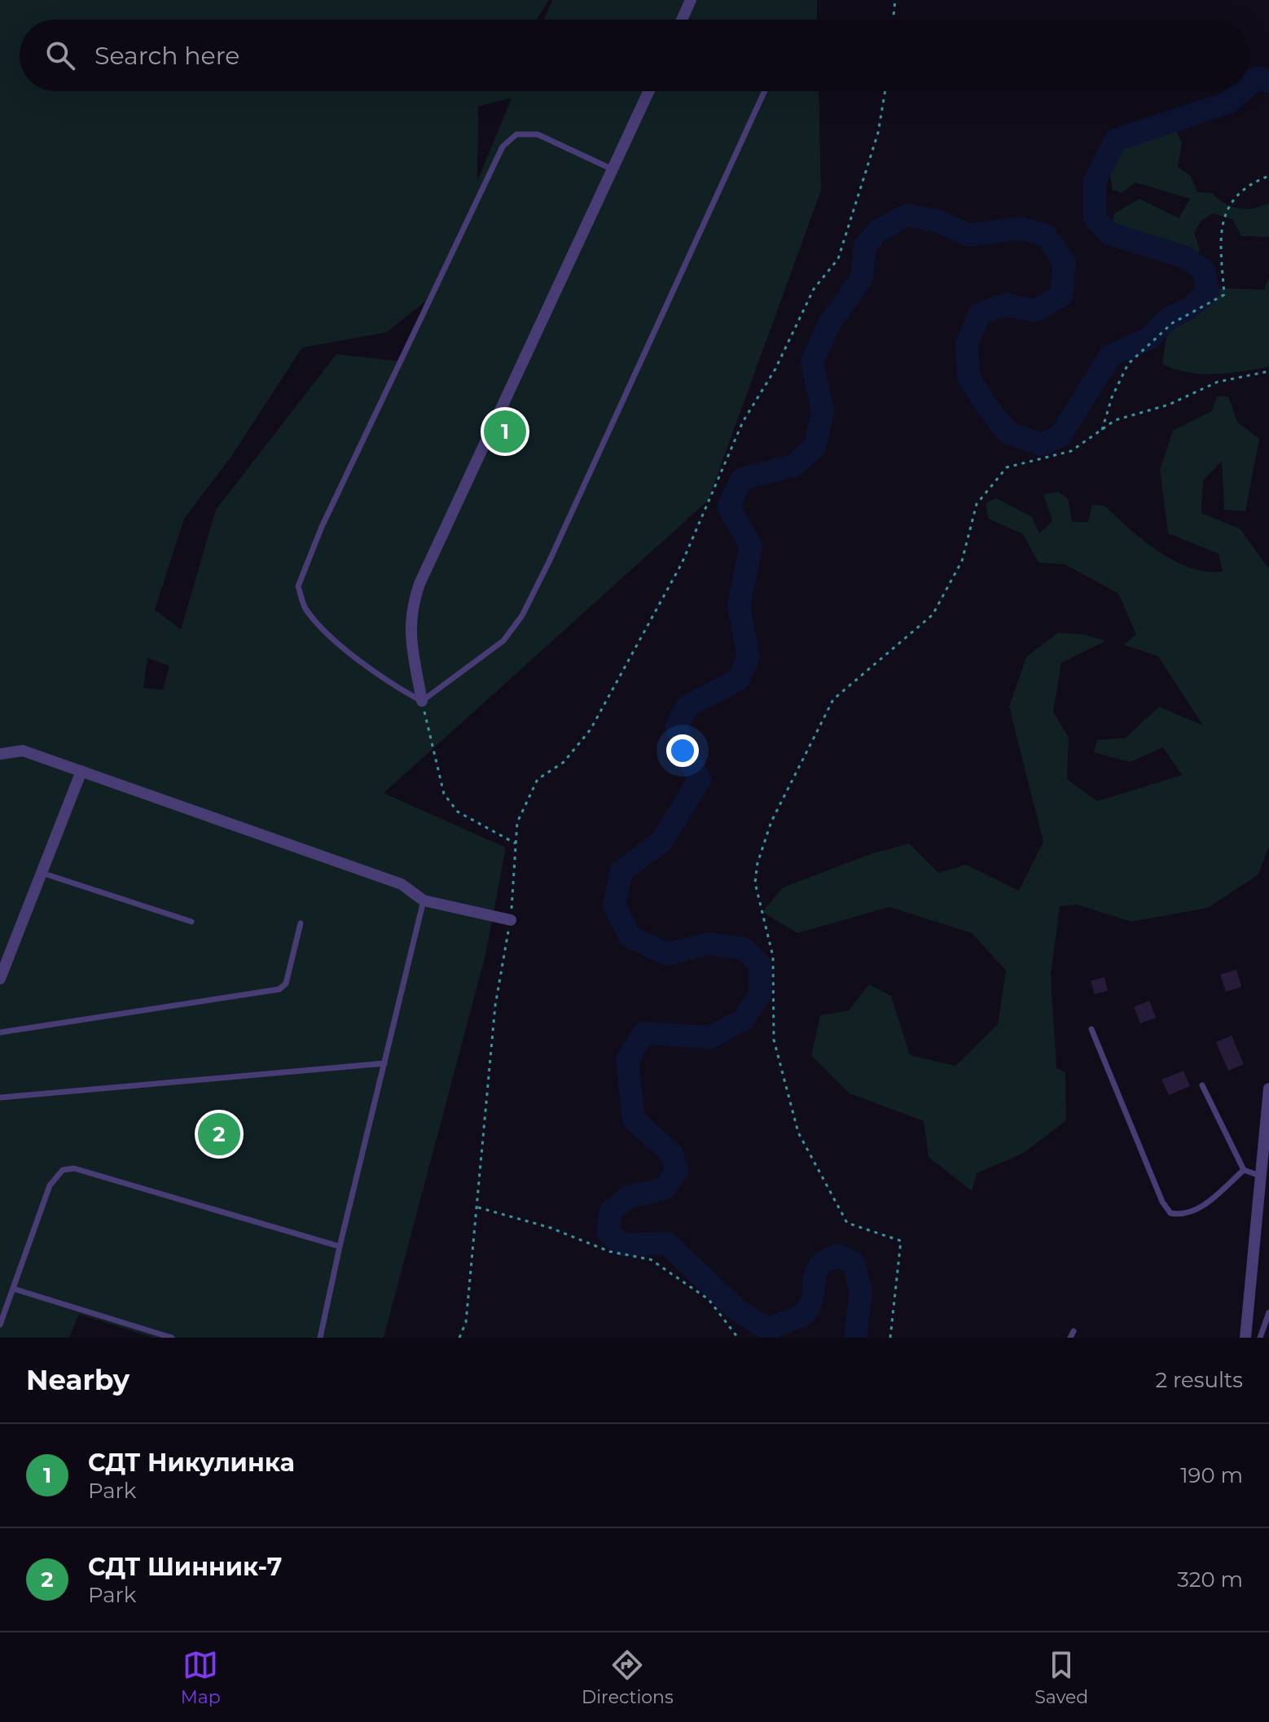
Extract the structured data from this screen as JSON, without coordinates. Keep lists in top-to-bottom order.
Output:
{
  "page": {
    "search": "Search here",
    "pins": ["1", "2"],
    "heading": ["Nearby", "2 results"],
    "list": [
      {
        "mark": "1",
        "name": "СДТ Никулинка",
        "note": "Park",
        "value": "190 m"
      },
      {
        "mark": "2",
        "name": "СДТ Шинник-7",
        "note": "Park",
        "value": "320 m"
      }
    ],
    "nav": ["Map", "Directions", "Saved"]
  }
}
